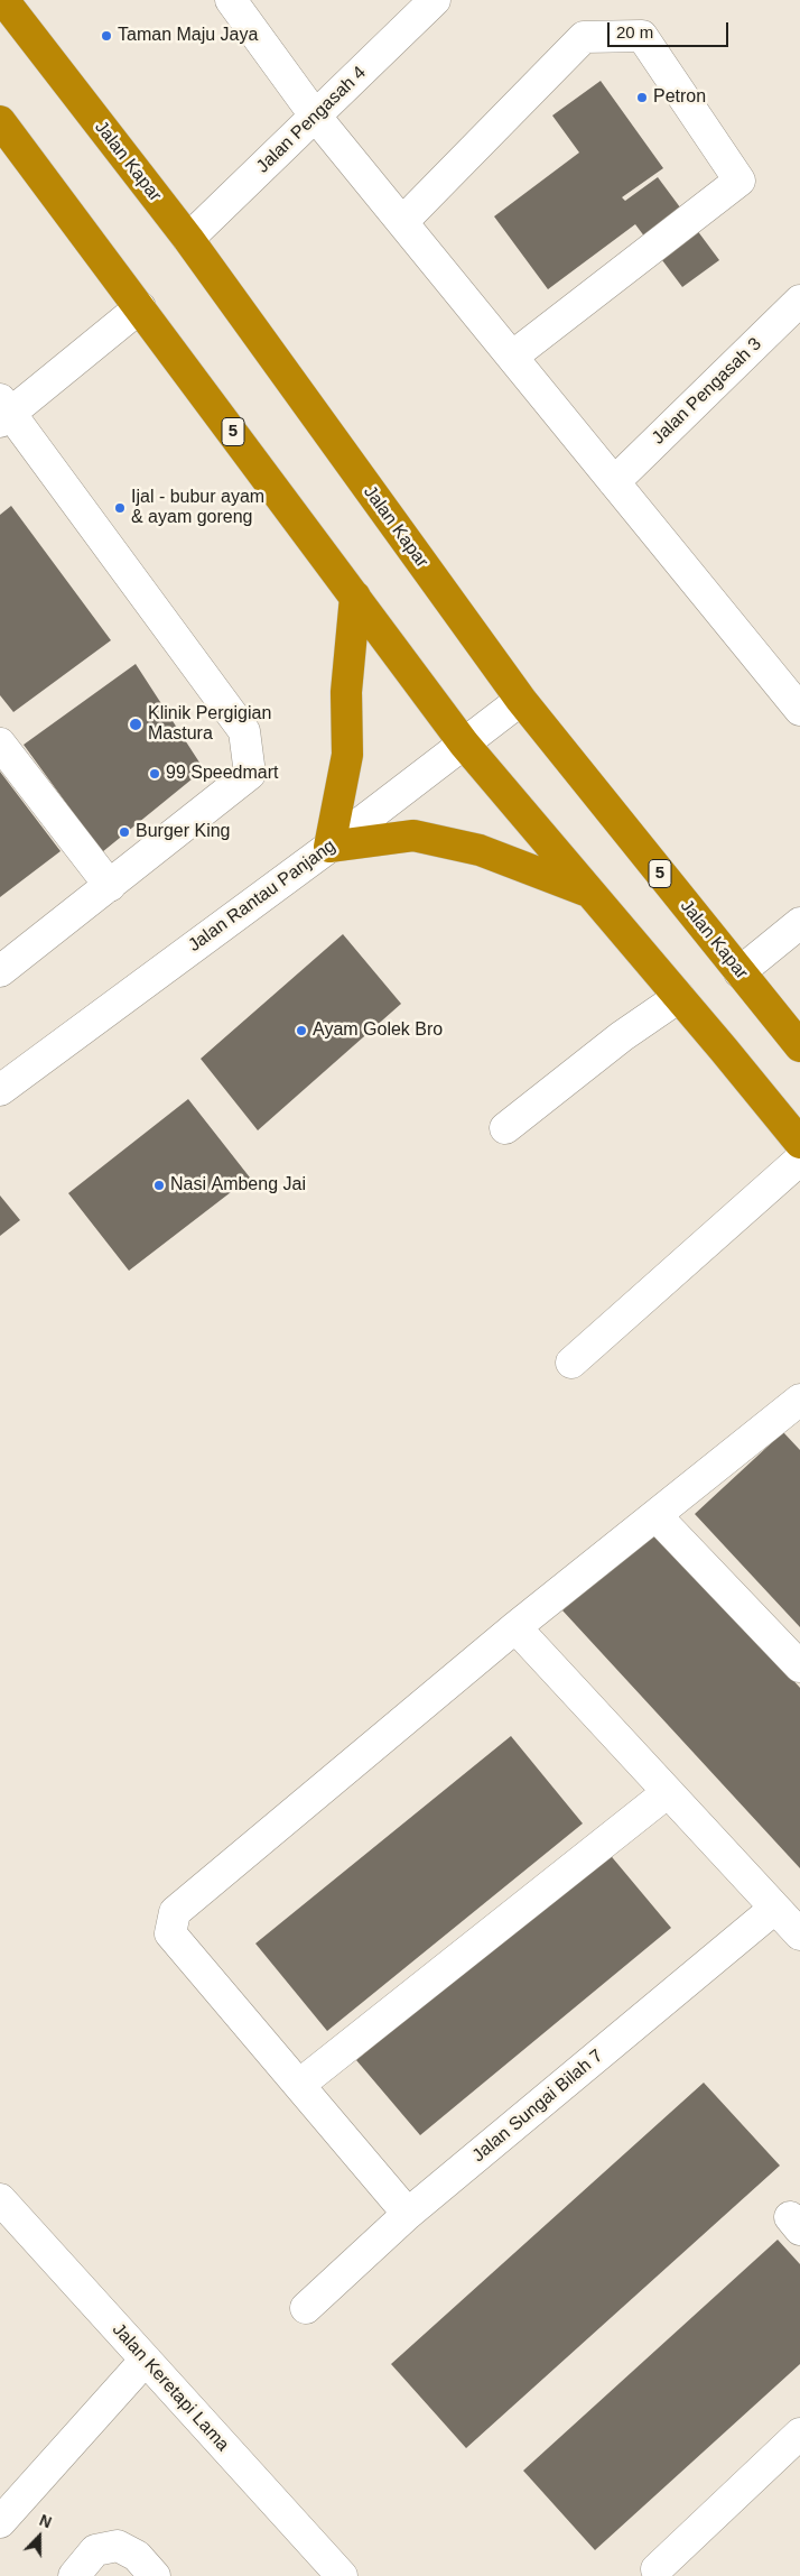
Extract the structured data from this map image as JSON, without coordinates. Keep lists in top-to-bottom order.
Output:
{
  "streets": {
    "highway": ["Jalan Kapar", "5"],
    "street": [
      "Jalan Pengasah 4",
      "Jalan Pengasah 3",
      "Jalan Rantau Panjang",
      "Jalan Sungai Bilah 7",
      "Jalan Keretapi Lama"
    ]
  },
  "crossings": [
    ["Jalan Pengasah 4", "Jalan Kapar"],
    ["Jalan Kapar", "Jalan Rantau Panjang"],
    ["5", "Jalan Rantau Panjang"]
  ],
  "places": [
    "Taman Maju Jaya",
    "Petron",
    "Ijal - bubur ayam & ayam goreng",
    "Klinik Pergigian Mastura",
    "99 Speedmart",
    "Burger King",
    "Ayam Golek Bro",
    "Nasi Ambeng Jai"
  ],
  "scale_bar": "20 m",
  "north": "top"
}
